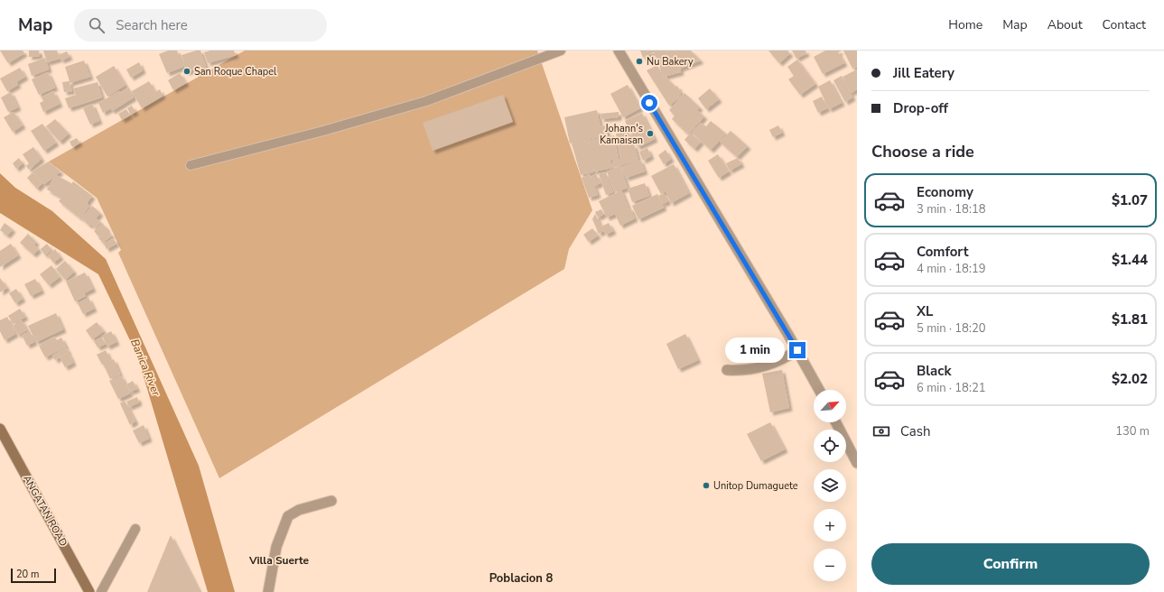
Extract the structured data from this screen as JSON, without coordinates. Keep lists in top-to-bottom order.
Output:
{
  "streets": {
    "main road": ["ANGATAN ROAD"]
  },
  "districts": ["Villa Suerte", "Poblacion 8"],
  "water": ["Banica River"],
  "places": [
    "Nu Bakery",
    "San Roque Chapel",
    "Johann's Kamaisan",
    "Unitop Dumaguete"
  ],
  "scale_bar": "20 m",
  "north": "top right",
  "page": {
    "header": "Map",
    "search": "Search here",
    "nav": [
      "Home",
      "Map",
      "About",
      "Contact"
    ],
    "banner": ["Jill Eatery", "Drop-off"],
    "heading": "Choose a ride",
    "list": [
      {
        "name": "Economy",
        "note": "3 min · 18:18",
        "value": "$1.07"
      },
      {
        "name": "Comfort",
        "note": "4 min · 18:19",
        "value": "$1.44"
      },
      {
        "name": "XL",
        "note": "5 min · 18:20",
        "value": "$1.81"
      },
      {
        "name": "Black",
        "note": "6 min · 18:21",
        "value": "$2.02"
      }
    ],
    "bubble": "1 min",
    "map_buttons": ["+", "−"],
    "pay": ["Cash", "130 m"],
    "buttons": "Confirm",
    "scale": "20 m"
  }
}
